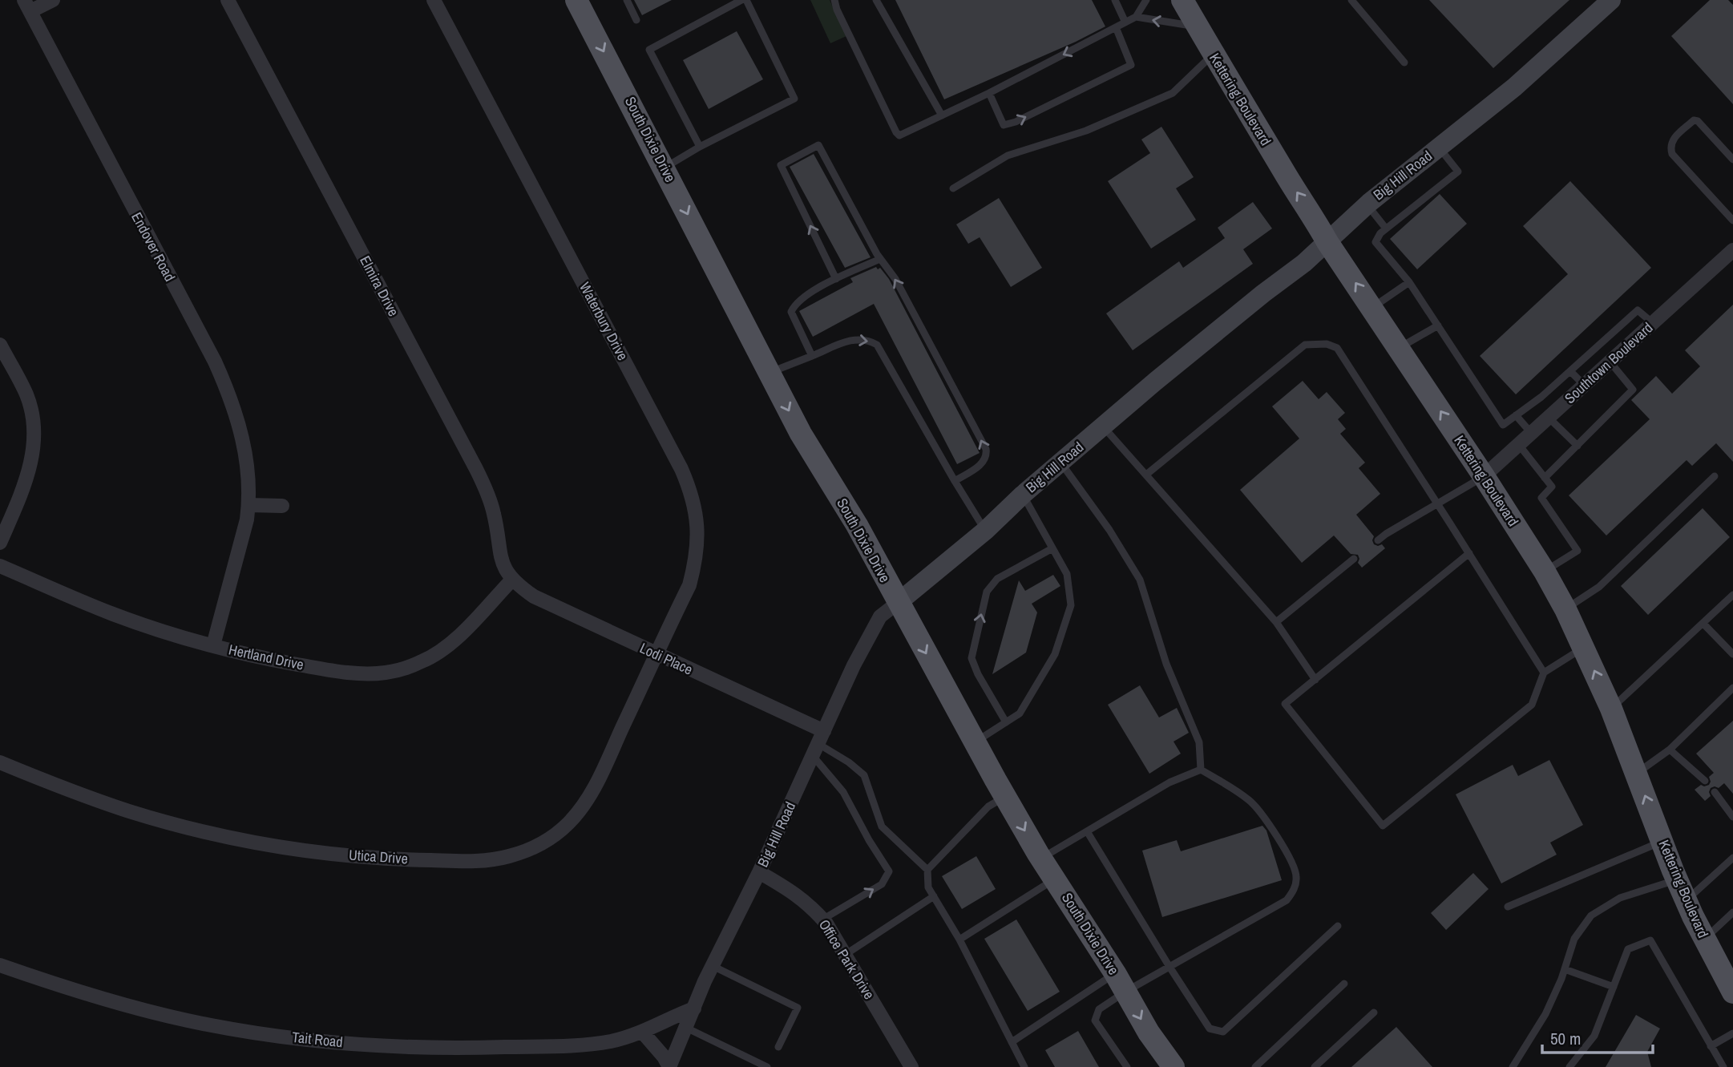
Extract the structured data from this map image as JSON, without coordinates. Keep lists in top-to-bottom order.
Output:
{
  "streets": {
    "main road": ["Kettering Boulevard", "South Dixie Drive"],
    "street": [
      "Big Hill Road",
      "Endover Road",
      "Elmira Drive",
      "Waterbury Drive",
      "Southtown Boulevard",
      "Hertland Drive",
      "Lodi Place",
      "Utica Drive",
      "Office Park Drive",
      "Tait Road"
    ]
  },
  "crossings": [
    ["Kettering Boulevard", "Big Hill Road"],
    ["Kettering Boulevard", "Southtown Boulevard"],
    ["South Dixie Drive", "Big Hill Road"],
    ["Big Hill Road", "Lodi Place"],
    ["Big Hill Road", "Office Park Drive"],
    ["Big Hill Road", "Tait Road"],
    ["Endover Road", "Hertland Drive"],
    ["Elmira Drive", "Hertland Drive"],
    ["Elmira Drive", "Lodi Place"],
    ["Waterbury Drive", "Lodi Place"],
    ["Waterbury Drive", "Utica Drive"],
    ["Hertland Drive", "Lodi Place"],
    ["Lodi Place", "Utica Drive"]
  ],
  "one_way": ["Kettering Boulevard", "South Dixie Drive"],
  "scale_bar": "50 m"
}
